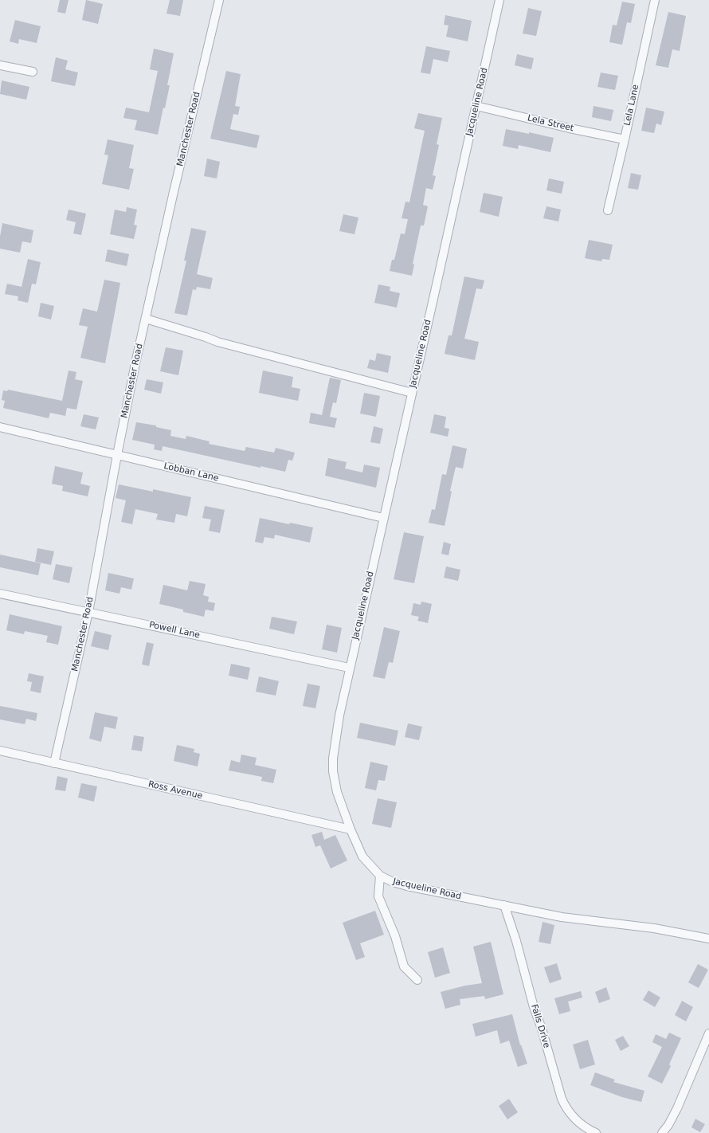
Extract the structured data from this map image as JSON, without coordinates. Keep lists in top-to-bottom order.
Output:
{
  "streets": {
    "street": [
      "Jacqueline Road",
      "Lela Lane",
      "Lela Street",
      "Manchester Road",
      "Lobban Lane",
      "Powell Lane",
      "Ross Avenue",
      "Falls Drive"
    ]
  },
  "crossings": [
    ["Jacqueline Road", "Lela Street"],
    ["Jacqueline Road", "Lobban Lane"],
    ["Jacqueline Road", "Powell Lane"],
    ["Jacqueline Road", "Ross Avenue"],
    ["Jacqueline Road", "Falls Drive"],
    ["Lela Lane", "Lela Street"],
    ["Manchester Road", "Lobban Lane"],
    ["Manchester Road", "Powell Lane"],
    ["Manchester Road", "Ross Avenue"]
  ]
}
